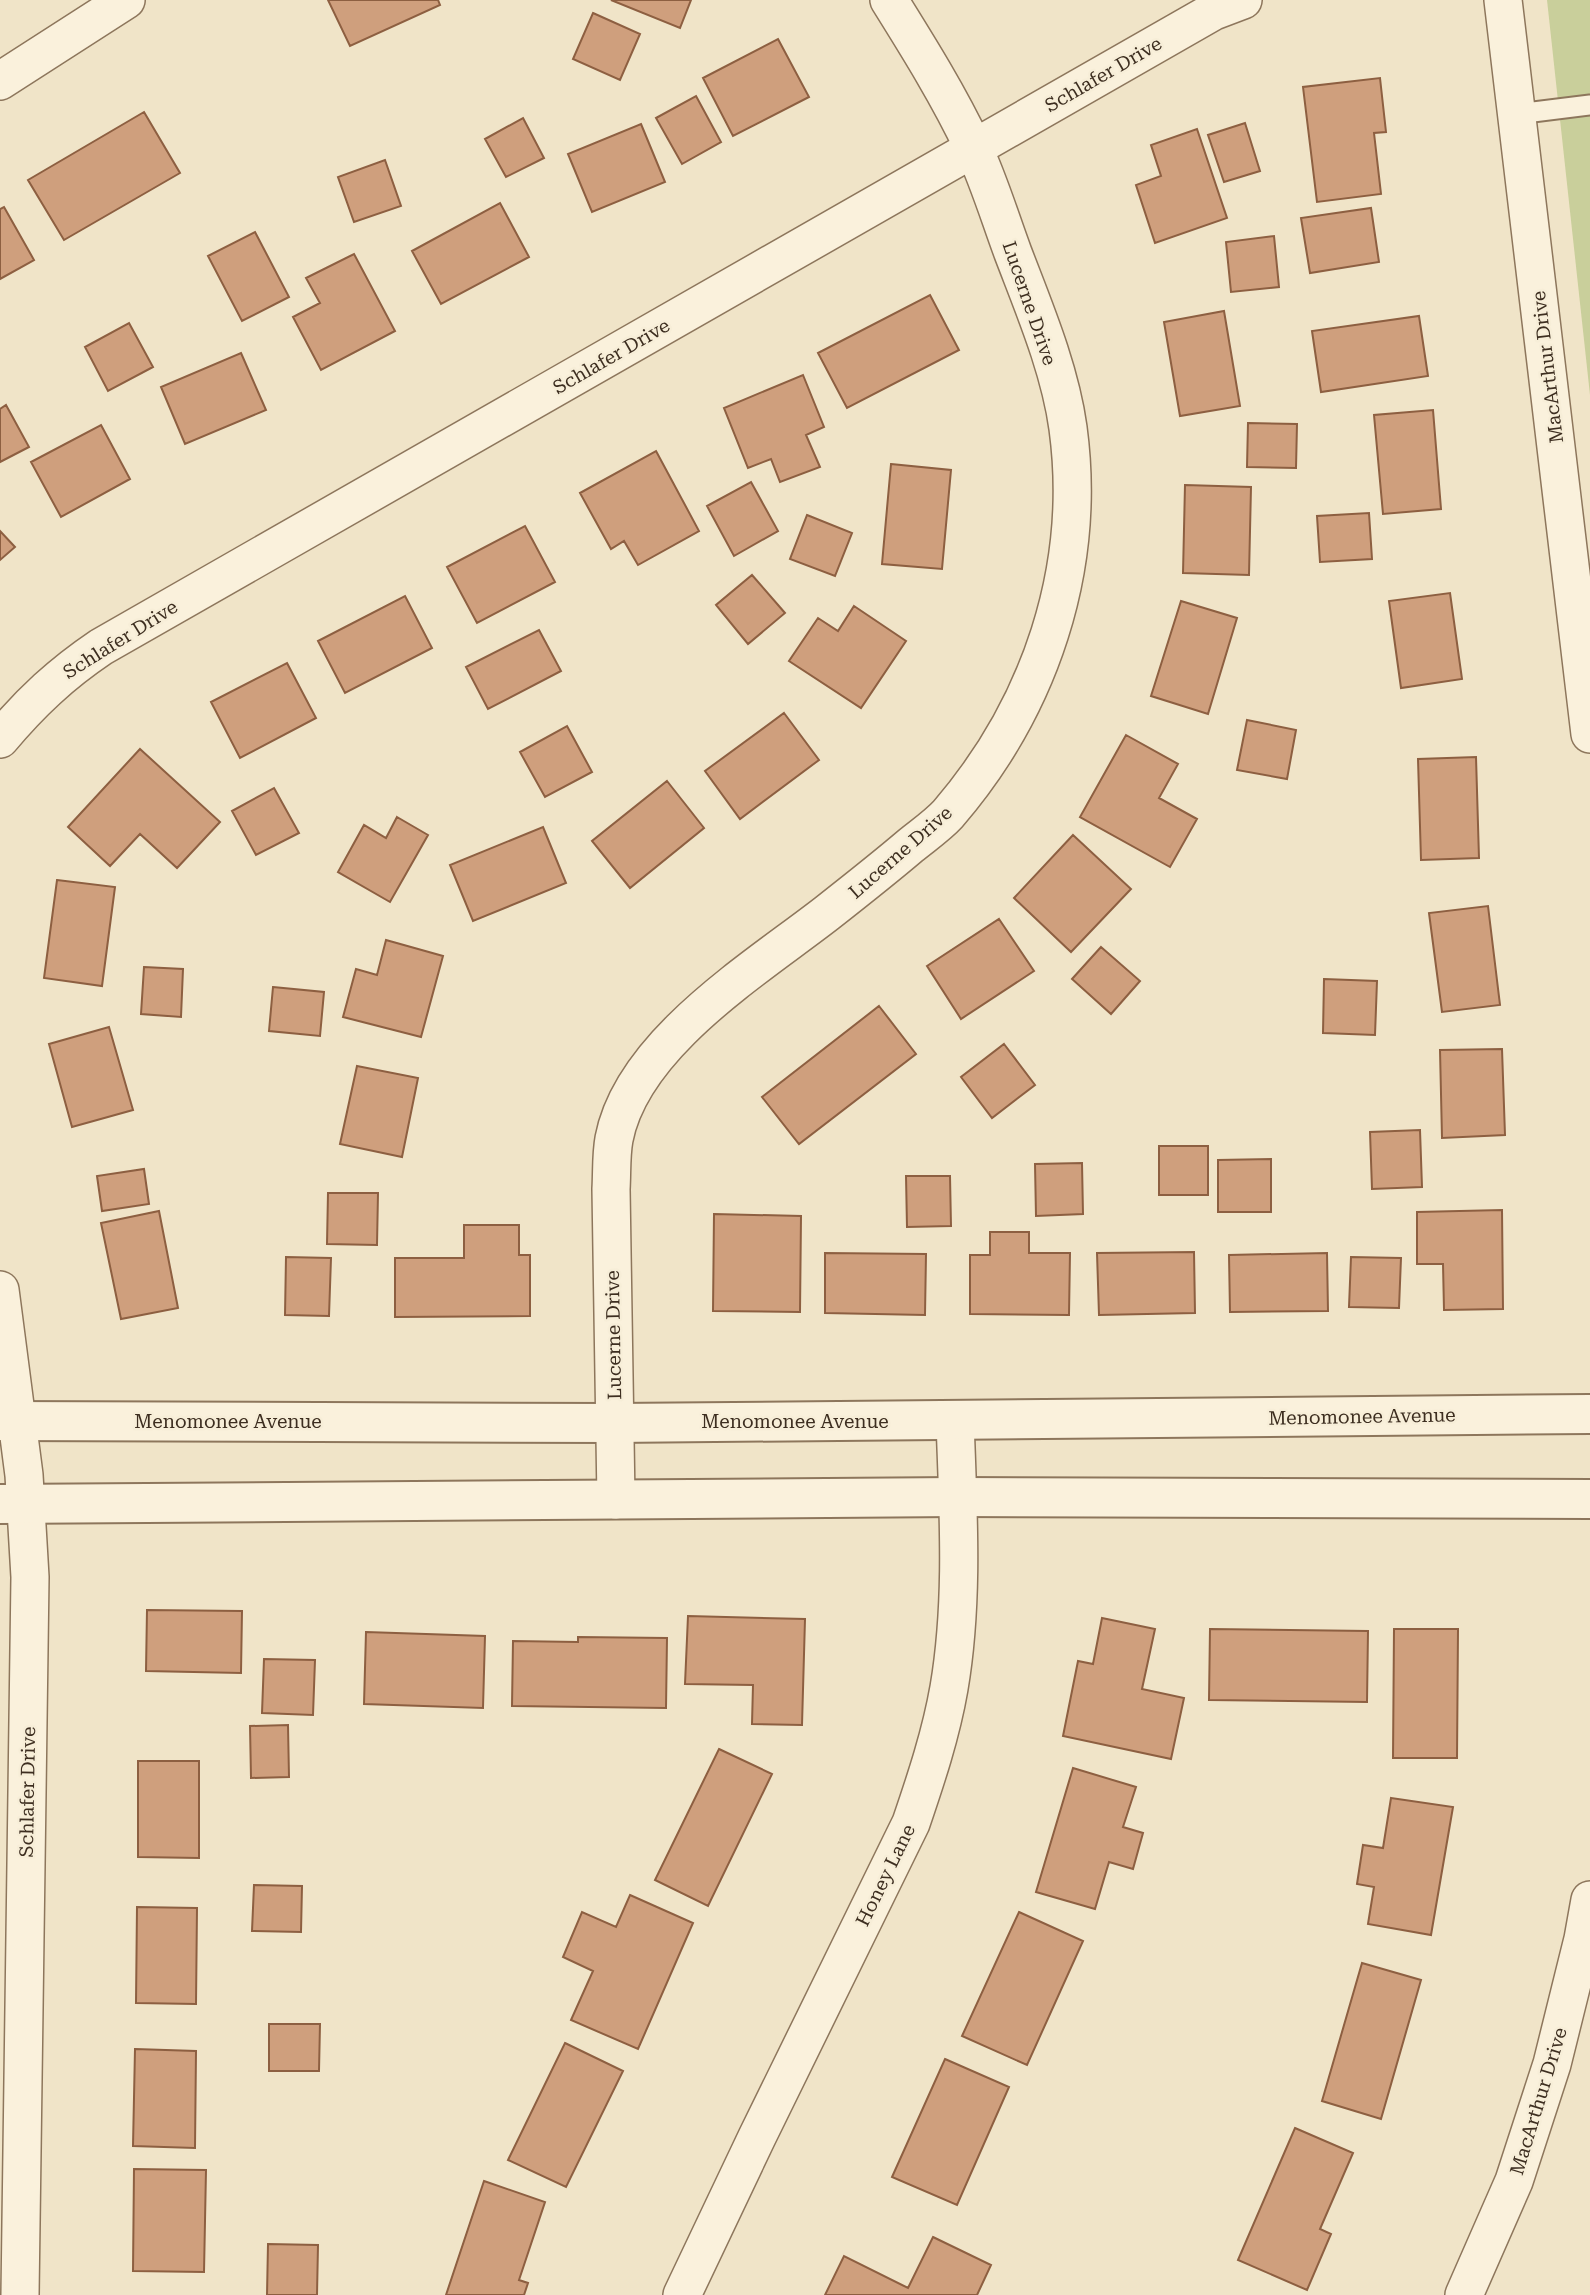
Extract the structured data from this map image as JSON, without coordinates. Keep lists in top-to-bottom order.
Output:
{
  "streets": {
    "street": [
      "Schlafer Drive",
      "Lucerne Drive",
      "MacArthur Drive",
      "Menomonee Avenue",
      "Honey Lane"
    ]
  },
  "crossings": [
    ["Schlafer Drive", "Lucerne Drive"],
    ["Schlafer Drive", "Menomonee Avenue"],
    ["Lucerne Drive", "Menomonee Avenue"],
    ["Menomonee Avenue", "Honey Lane"]
  ]
}
